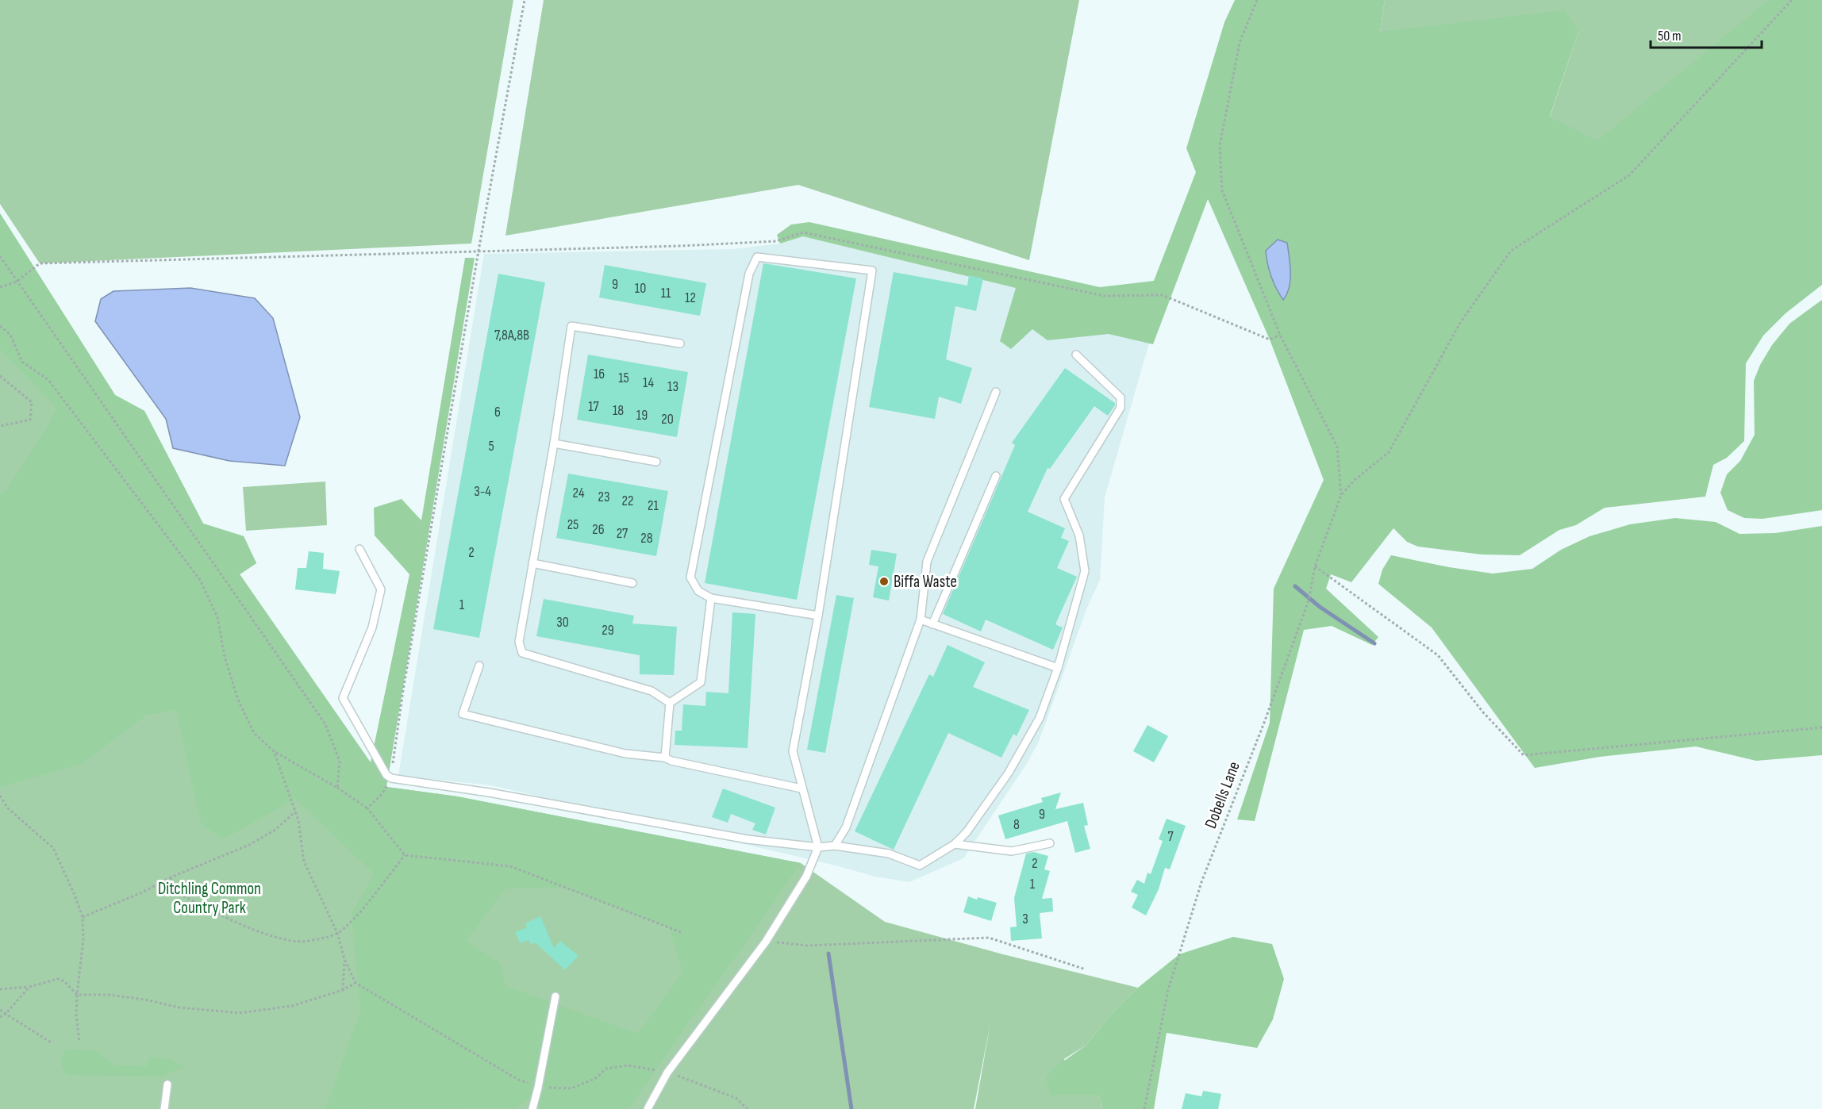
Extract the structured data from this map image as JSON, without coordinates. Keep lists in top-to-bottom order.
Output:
{
  "streets": {
    "path": ["Dobells Lane"]
  },
  "parks": ["Ditchling Common Country Park"],
  "places": ["Biffa Waste"],
  "house_numbers": [
    "9",
    "10",
    "11",
    "12",
    "7,8A,8B",
    "16",
    "15",
    "14",
    "13",
    "17",
    "18",
    "6",
    "19",
    "20",
    "5",
    "3-4",
    "24",
    "23",
    "22",
    "21",
    "25",
    "26",
    "27",
    "28",
    "2",
    "1",
    "30",
    "29",
    "9",
    "8",
    "7",
    "2",
    "1",
    "3"
  ],
  "scale_bar": "50 m"
}
